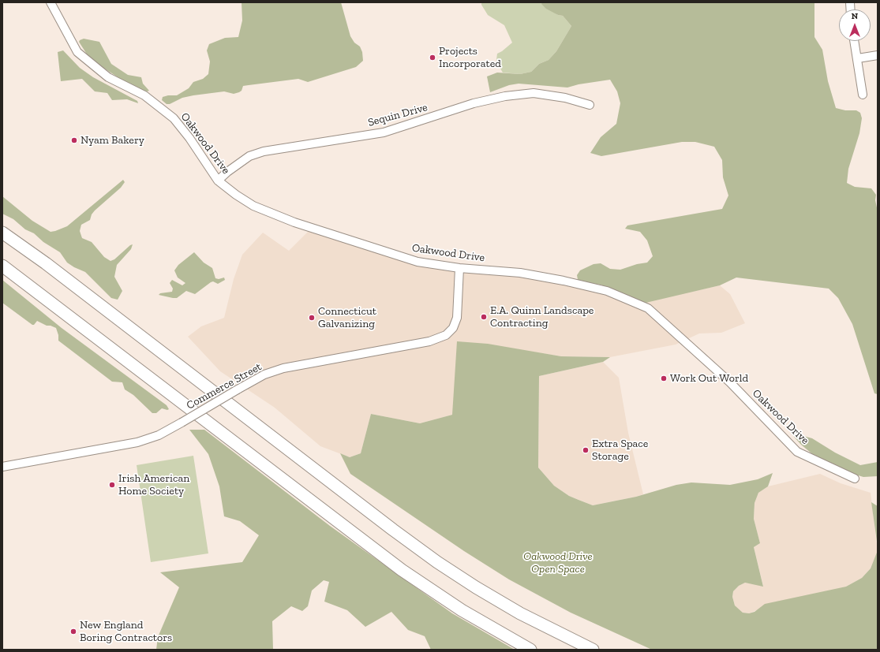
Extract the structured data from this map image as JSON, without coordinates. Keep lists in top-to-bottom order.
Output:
{
  "streets": {
    "street": ["Sequin Drive", "Oakwood Drive", "Commerce Street"]
  },
  "crossings": [
    ["Sequin Drive", "Oakwood Drive"],
    ["Oakwood Drive", "Commerce Street"]
  ],
  "parks": ["Oakwood Drive Open Space"],
  "places": [
    "Projects Incorporated",
    "Nyam Bakery",
    "E.A. Quinn Landscape Contracting",
    "Connecticut Galvanizing",
    "Work Out World",
    "Extra Space Storage",
    "Irish American Home Society",
    "New England Boring Contractors"
  ],
  "north": "top"
}
